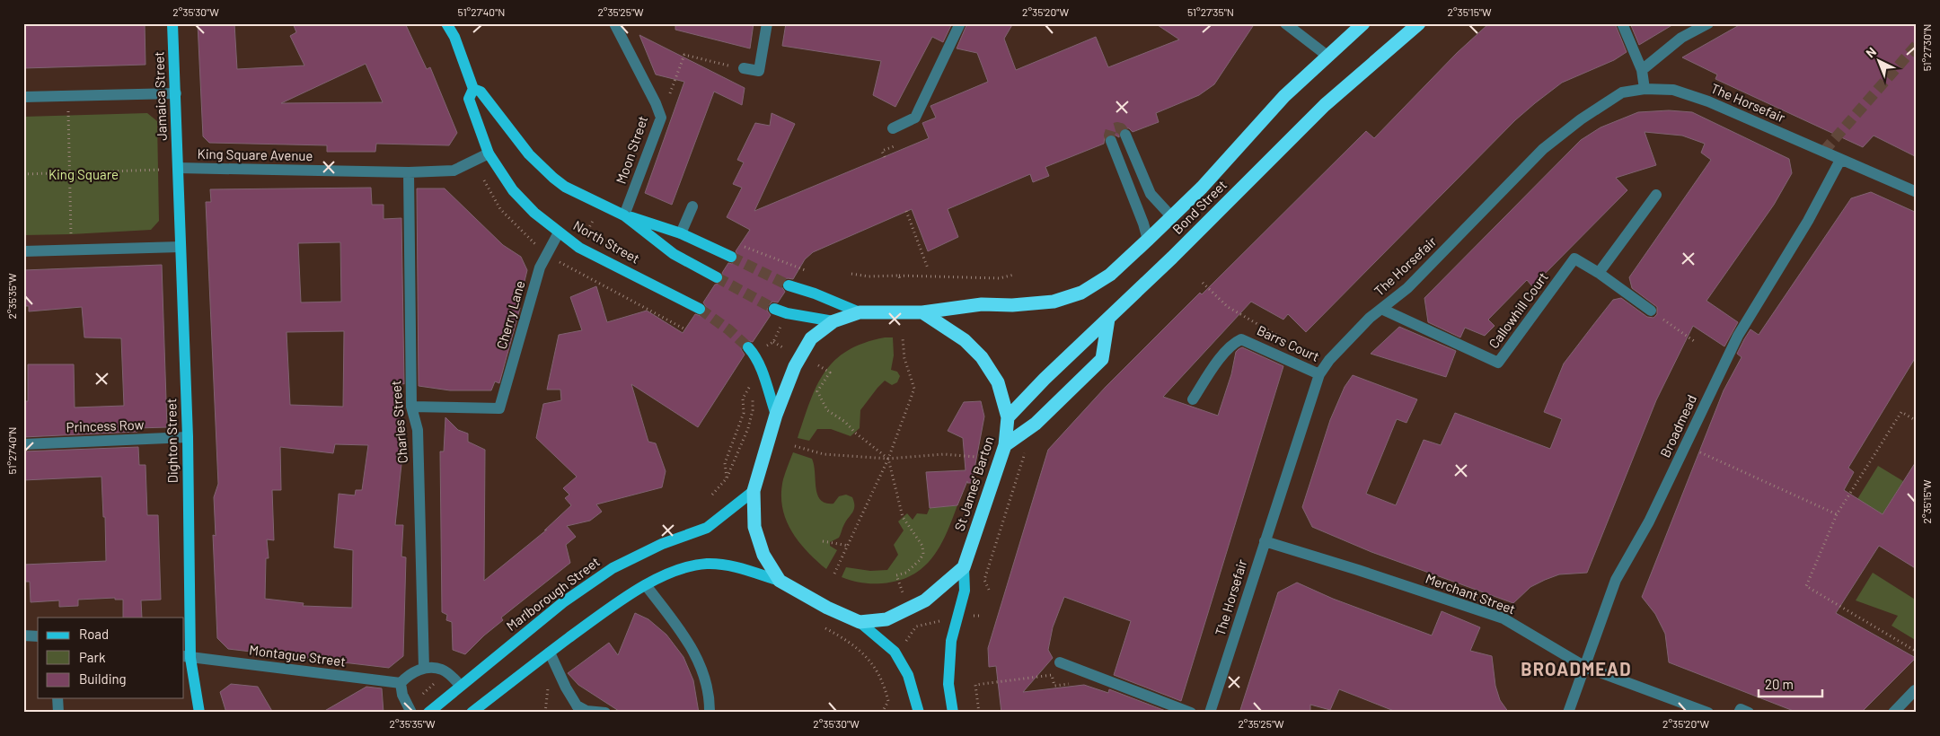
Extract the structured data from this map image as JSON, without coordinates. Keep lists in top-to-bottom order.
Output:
{
  "streets": {
    "highway": ["Bond Street", "St James' Barton"],
    "main road": [
      "Jamaica Street",
      "North Street",
      "Dighton Street",
      "Marlborough Street"
    ],
    "street": [
      "The Horsefair",
      "Moon Street",
      "King Square Avenue",
      "Callowhill Court",
      "Cherry Lane",
      "Barrs Court",
      "Charles Street",
      "Princess Row",
      "Broadmead",
      "Merchant Street",
      "Montague Street"
    ]
  },
  "crossings": [
    ["Jamaica Street", "King Square Avenue"],
    ["Jamaica Street", "Dighton Street"],
    ["The Horsefair", "Callowhill Court"],
    ["The Horsefair", "Barrs Court"],
    ["The Horsefair", "Merchant Street"],
    ["Moon Street", "North Street"],
    ["King Square Avenue", "North Street"],
    ["King Square Avenue", "Charles Street"],
    ["King Square Avenue", "Dighton Street"],
    ["Bond Street", "St James' Barton"],
    ["North Street", "Cherry Lane"],
    ["Cherry Lane", "Charles Street"],
    ["Princess Row", "Dighton Street"],
    ["Broadmead", "Merchant Street"],
    ["Dighton Street", "Montague Street"]
  ],
  "districts": ["BROADMEAD"],
  "parks": ["King Square"],
  "legend": ["Road", "Park", "Building"],
  "scale_bar": "20 m",
  "north": "top left",
  "coordinates": [
    "2°35'30\"W",
    "51°27'40\"N",
    "2°35'25\"W",
    "2°35'20\"W",
    "51°27'35\"N",
    "2°35'15\"W",
    "51°27'30\"N",
    "2°35'35\"W"
  ]
}
